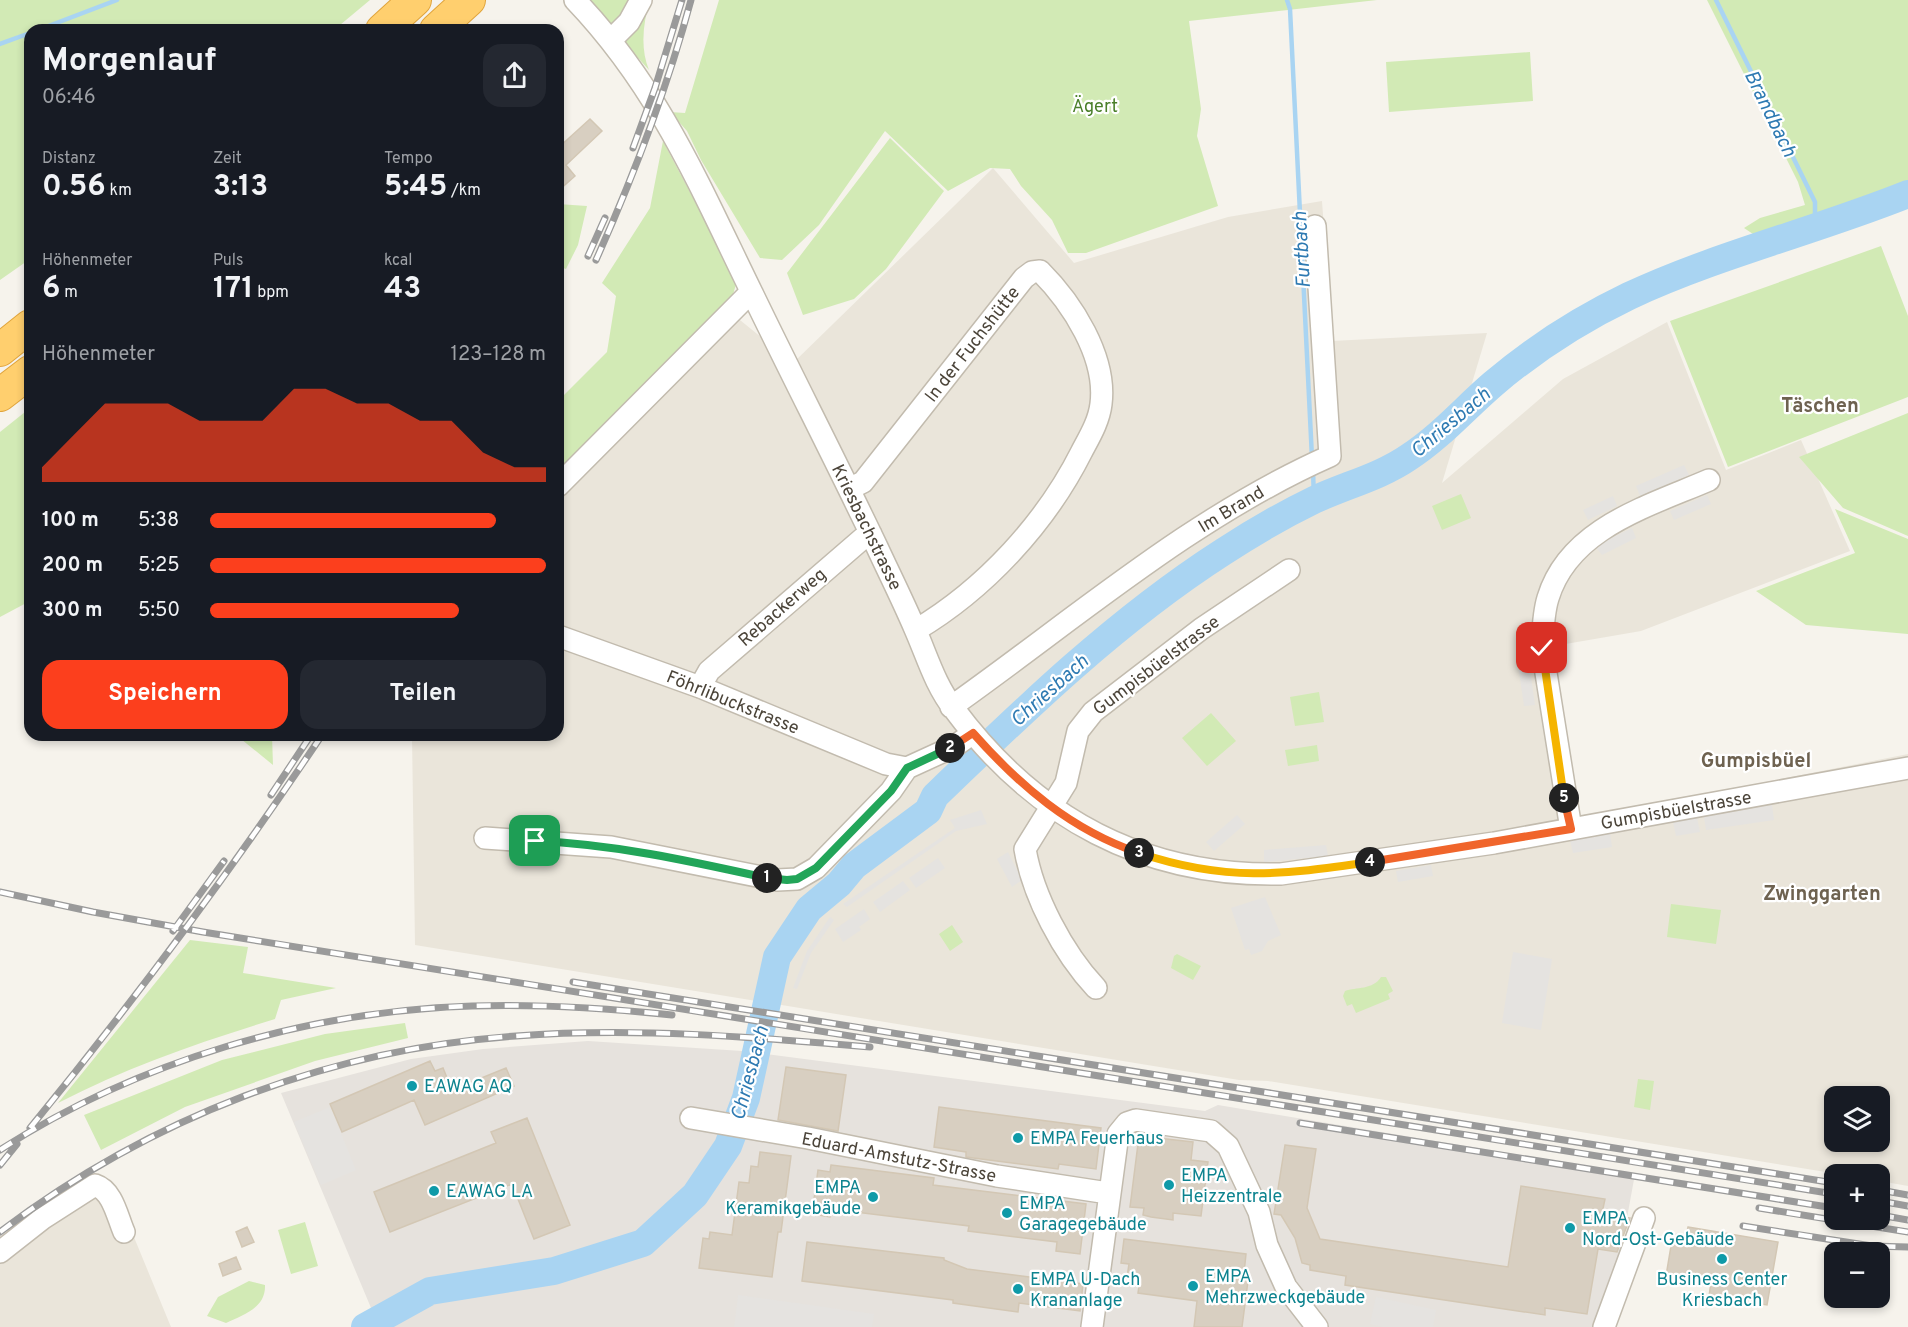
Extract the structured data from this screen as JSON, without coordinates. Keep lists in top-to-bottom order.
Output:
{
  "streets": {
    "street": [
      "In der Fuchshütte",
      "Im Brand",
      "Kriesbachstrasse",
      "Rebackerweg",
      "Gumpisbüelstrasse",
      "Föhrlibuckstrasse",
      "Eduard-Amstutz-Strasse"
    ]
  },
  "crossings": [
    ["In der Fuchshütte", "Kriesbachstrasse"],
    ["Im Brand", "Kriesbachstrasse"],
    ["Kriesbachstrasse", "Rebackerweg"],
    ["Kriesbachstrasse", "Gumpisbüelstrasse"],
    ["Rebackerweg", "Föhrlibuckstrasse"]
  ],
  "districts": ["Täschen", "Gumpisbüel", "Zwinggarten"],
  "water": ["Brandbach", "Furtbach", "Chriesbach"],
  "parks": ["Ägert"],
  "places": [
    "EAWAG AQ",
    "EMPA Feuerhaus",
    "EMPA Heizzentrale",
    "EAWAG LA",
    "EMPA Keramikgebäude",
    "EMPA Garagegebäude",
    "EMPA Nord-Ost-Gebäude",
    "Business Center Kriesbach",
    "EMPA Mehrzweckgebäude",
    "EMPA U-Dach Krananlage"
  ],
  "page": {
    "heading": ["Morgenlauf", "06:46"],
    "stats": [
      ["Distanz", "0.56 km"],
      ["Zeit", "3:13"],
      ["Tempo", "5:45 /km"],
      ["Höhenmeter", "6 m"],
      ["Puls", "171 bpm"],
      ["kcal", "43"]
    ],
    "chart": ["Höhenmeter", "123–128 m"],
    "list": [
      {
        "name": "100 m",
        "note": "5:38"
      },
      {
        "name": "200 m",
        "note": "5:25"
      },
      {
        "name": "300 m",
        "note": "5:50"
      }
    ],
    "buttons": ["Speichern", "Teilen"],
    "pins": [
      "2",
      "5",
      "3",
      "4",
      "1"
    ],
    "map_buttons": ["+", "−"]
  }
}
